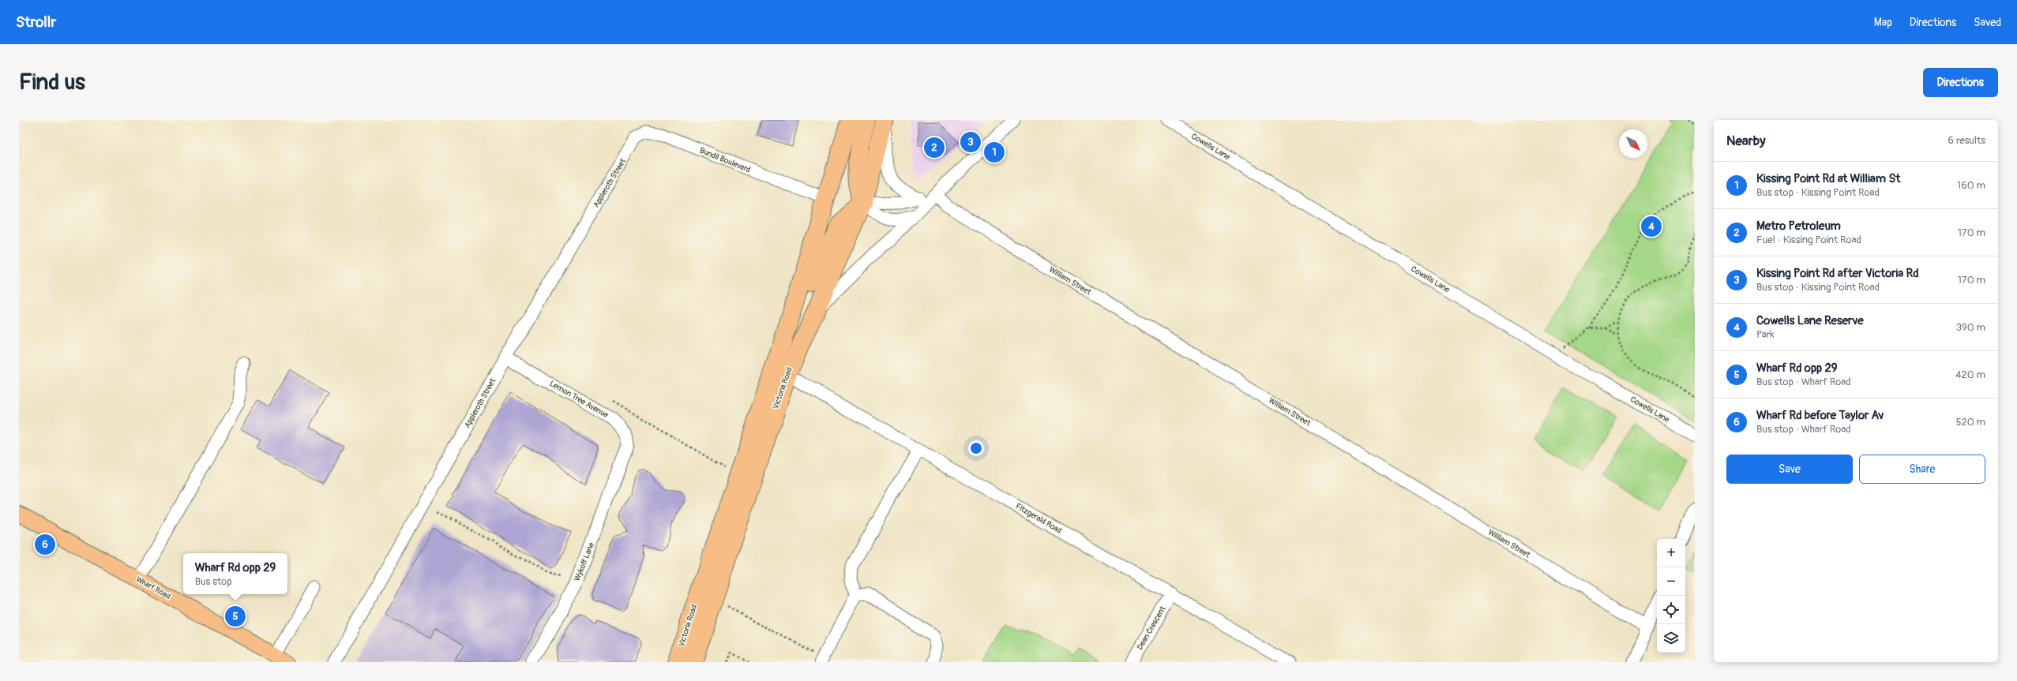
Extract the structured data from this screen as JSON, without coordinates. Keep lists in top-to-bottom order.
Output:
{
  "streets": {
    "highway": ["Victoria Road"],
    "main road": ["Wharf Road"],
    "street": [
      "Cowells Lane",
      "Bundil Boulevard",
      "Appleroth Street",
      "William Street",
      "Lemon Tree Avenue",
      "Fitzgerald Road",
      "Wykoff Lane",
      "Dean Crescent"
    ]
  },
  "crossings": [
    ["Bundil Boulevard", "Appleroth Street"],
    ["Bundil Boulevard", "Victoria Road"],
    ["Appleroth Street", "Lemon Tree Avenue"],
    ["Victoria Road", "Fitzgerald Road"],
    ["Lemon Tree Avenue", "Wykoff Lane"],
    ["Fitzgerald Road", "Dean Crescent"]
  ],
  "north": "bottom right",
  "page": {
    "header": "Strollr",
    "nav": ["Map", "Directions", "Saved"],
    "buttons": [
      "Directions",
      ["Save", "Share"]
    ],
    "title": "Find us",
    "heading": ["Nearby", "6 results"],
    "pins": [
      "3",
      "2",
      "1",
      "4",
      "6",
      "5"
    ],
    "list": [
      {
        "mark": "1",
        "name": "Kissing Point Rd at William St",
        "note": "Bus stop · Kissing Point Road",
        "value": "160 m"
      },
      {
        "mark": "2",
        "name": "Metro Petroleum",
        "note": "Fuel · Kissing Point Road",
        "value": "170 m"
      },
      {
        "mark": "3",
        "name": "Kissing Point Rd after Victoria Rd",
        "note": "Bus stop · Kissing Point Road",
        "value": "170 m"
      },
      {
        "mark": "4",
        "name": "Cowells Lane Reserve",
        "note": "Park",
        "value": "390 m"
      },
      {
        "mark": "5",
        "name": "Wharf Rd opp 29",
        "note": "Bus stop · Wharf Road",
        "value": "420 m"
      },
      {
        "mark": "6",
        "name": "Wharf Rd before Taylor Av",
        "note": "Bus stop · Wharf Road",
        "value": "520 m"
      }
    ],
    "map_buttons": ["+", "−"],
    "popup": ["Wharf Rd opp 29", "Bus stop"]
  }
}
